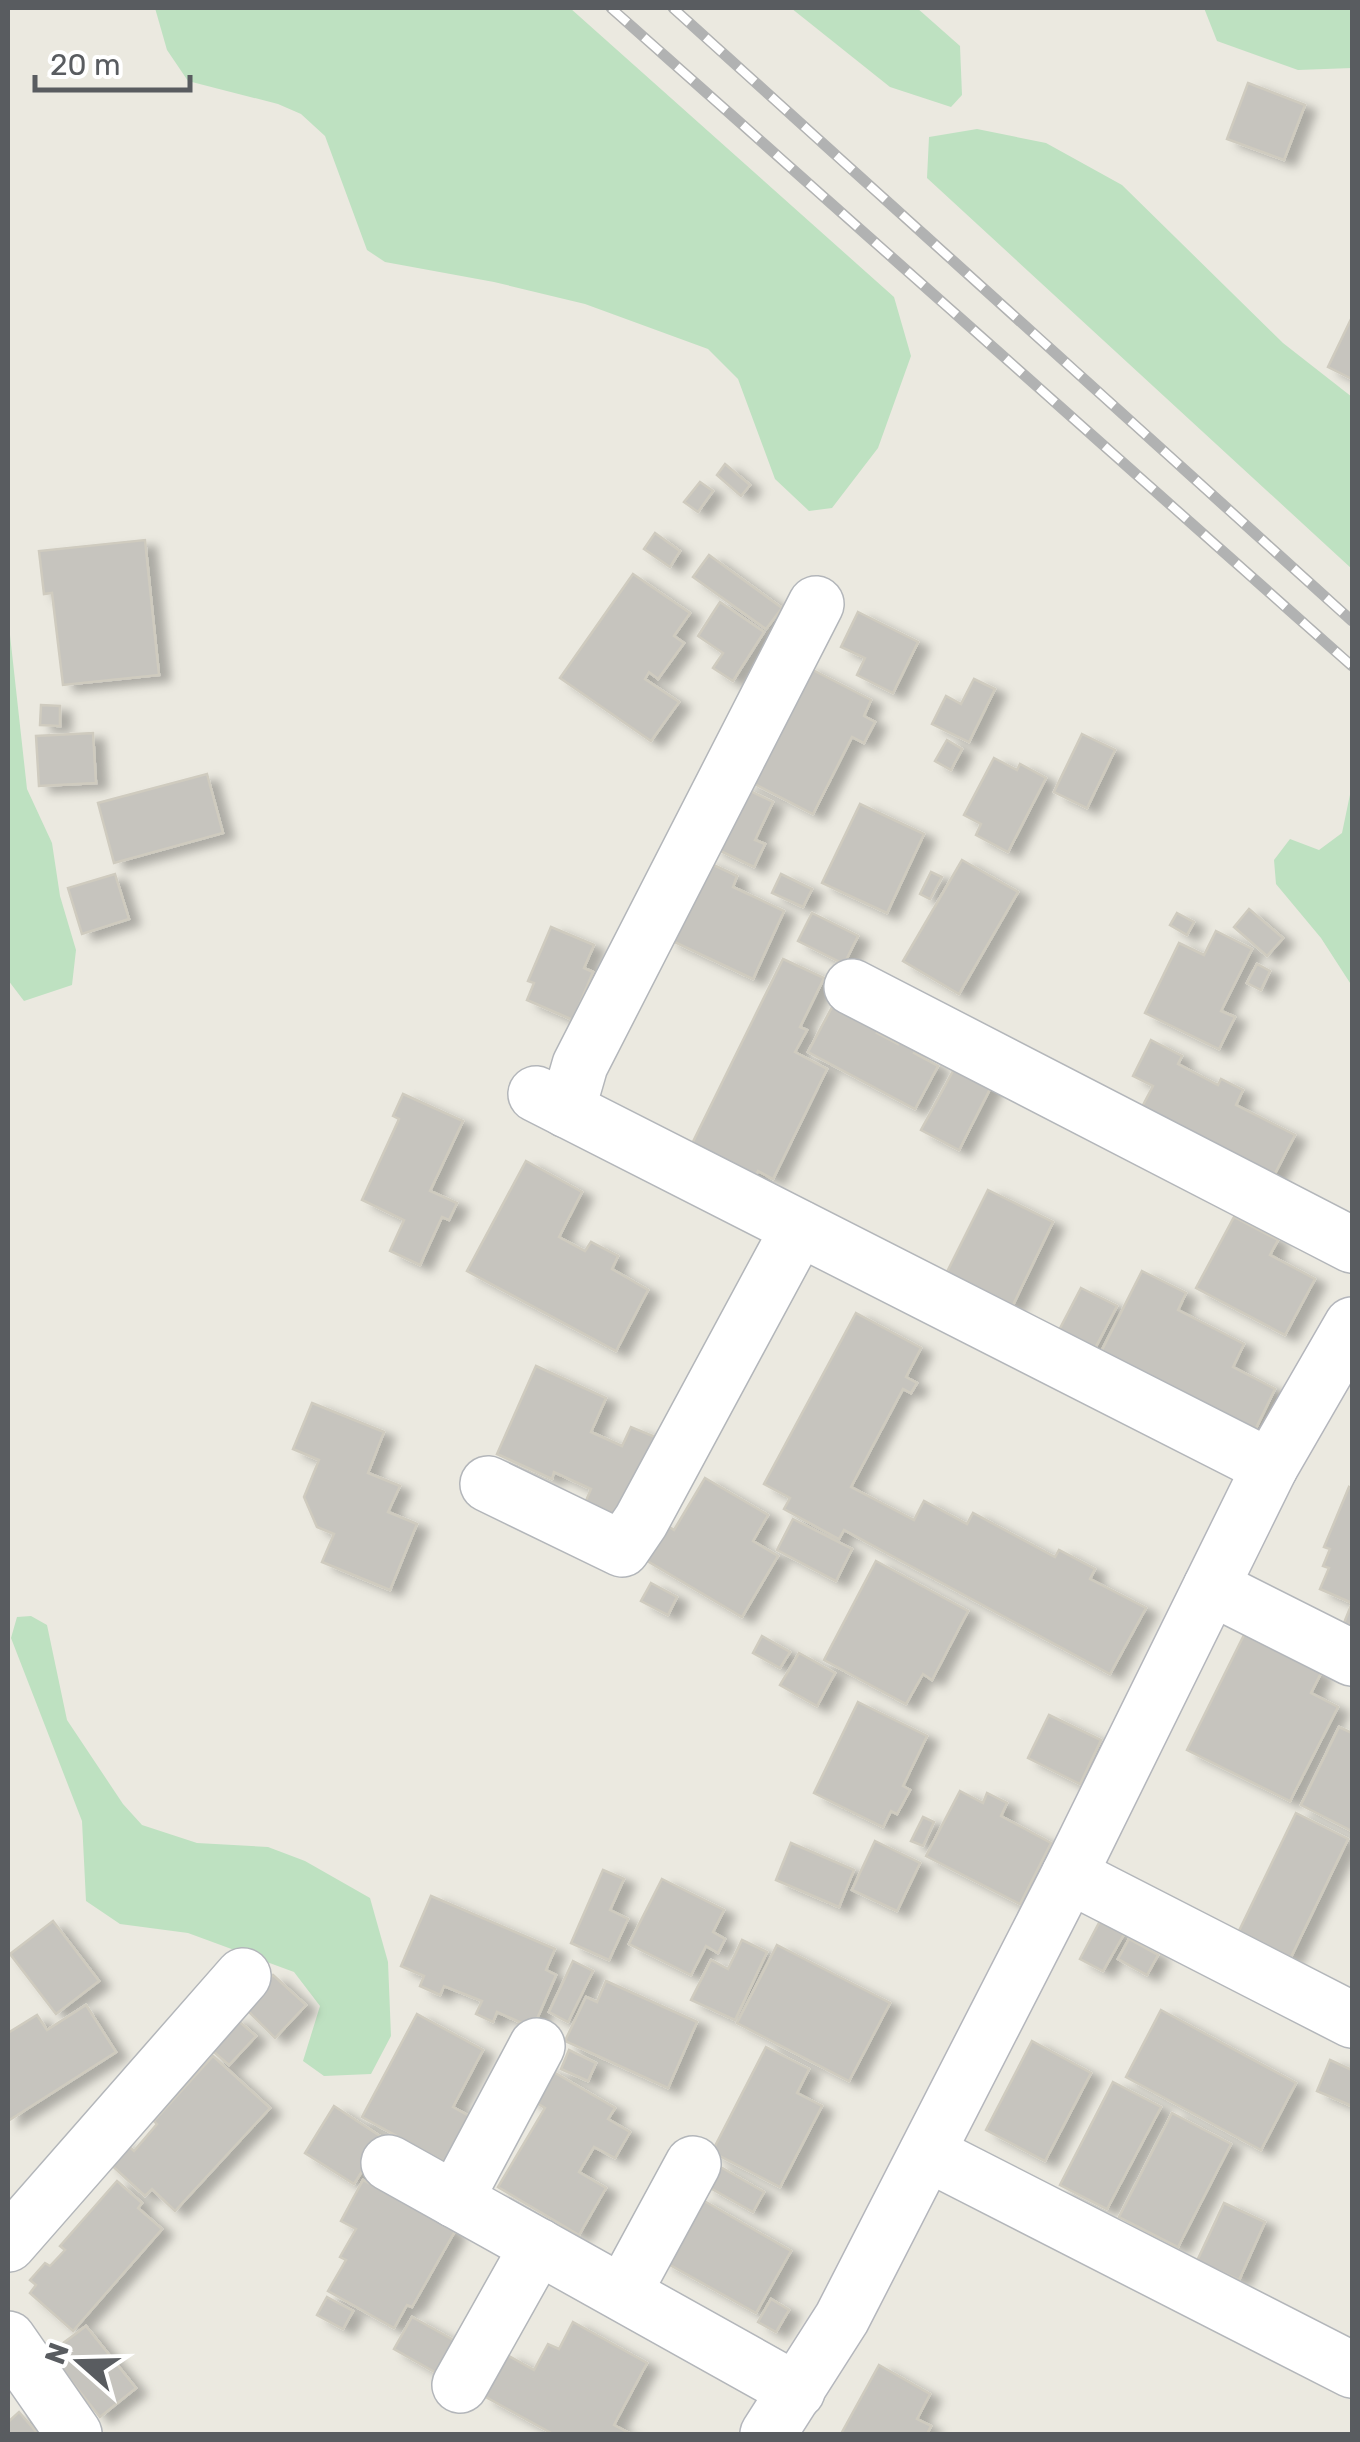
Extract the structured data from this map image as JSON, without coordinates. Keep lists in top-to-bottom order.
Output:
{
  "scale_bar": "20 m",
  "north": "left"
}
